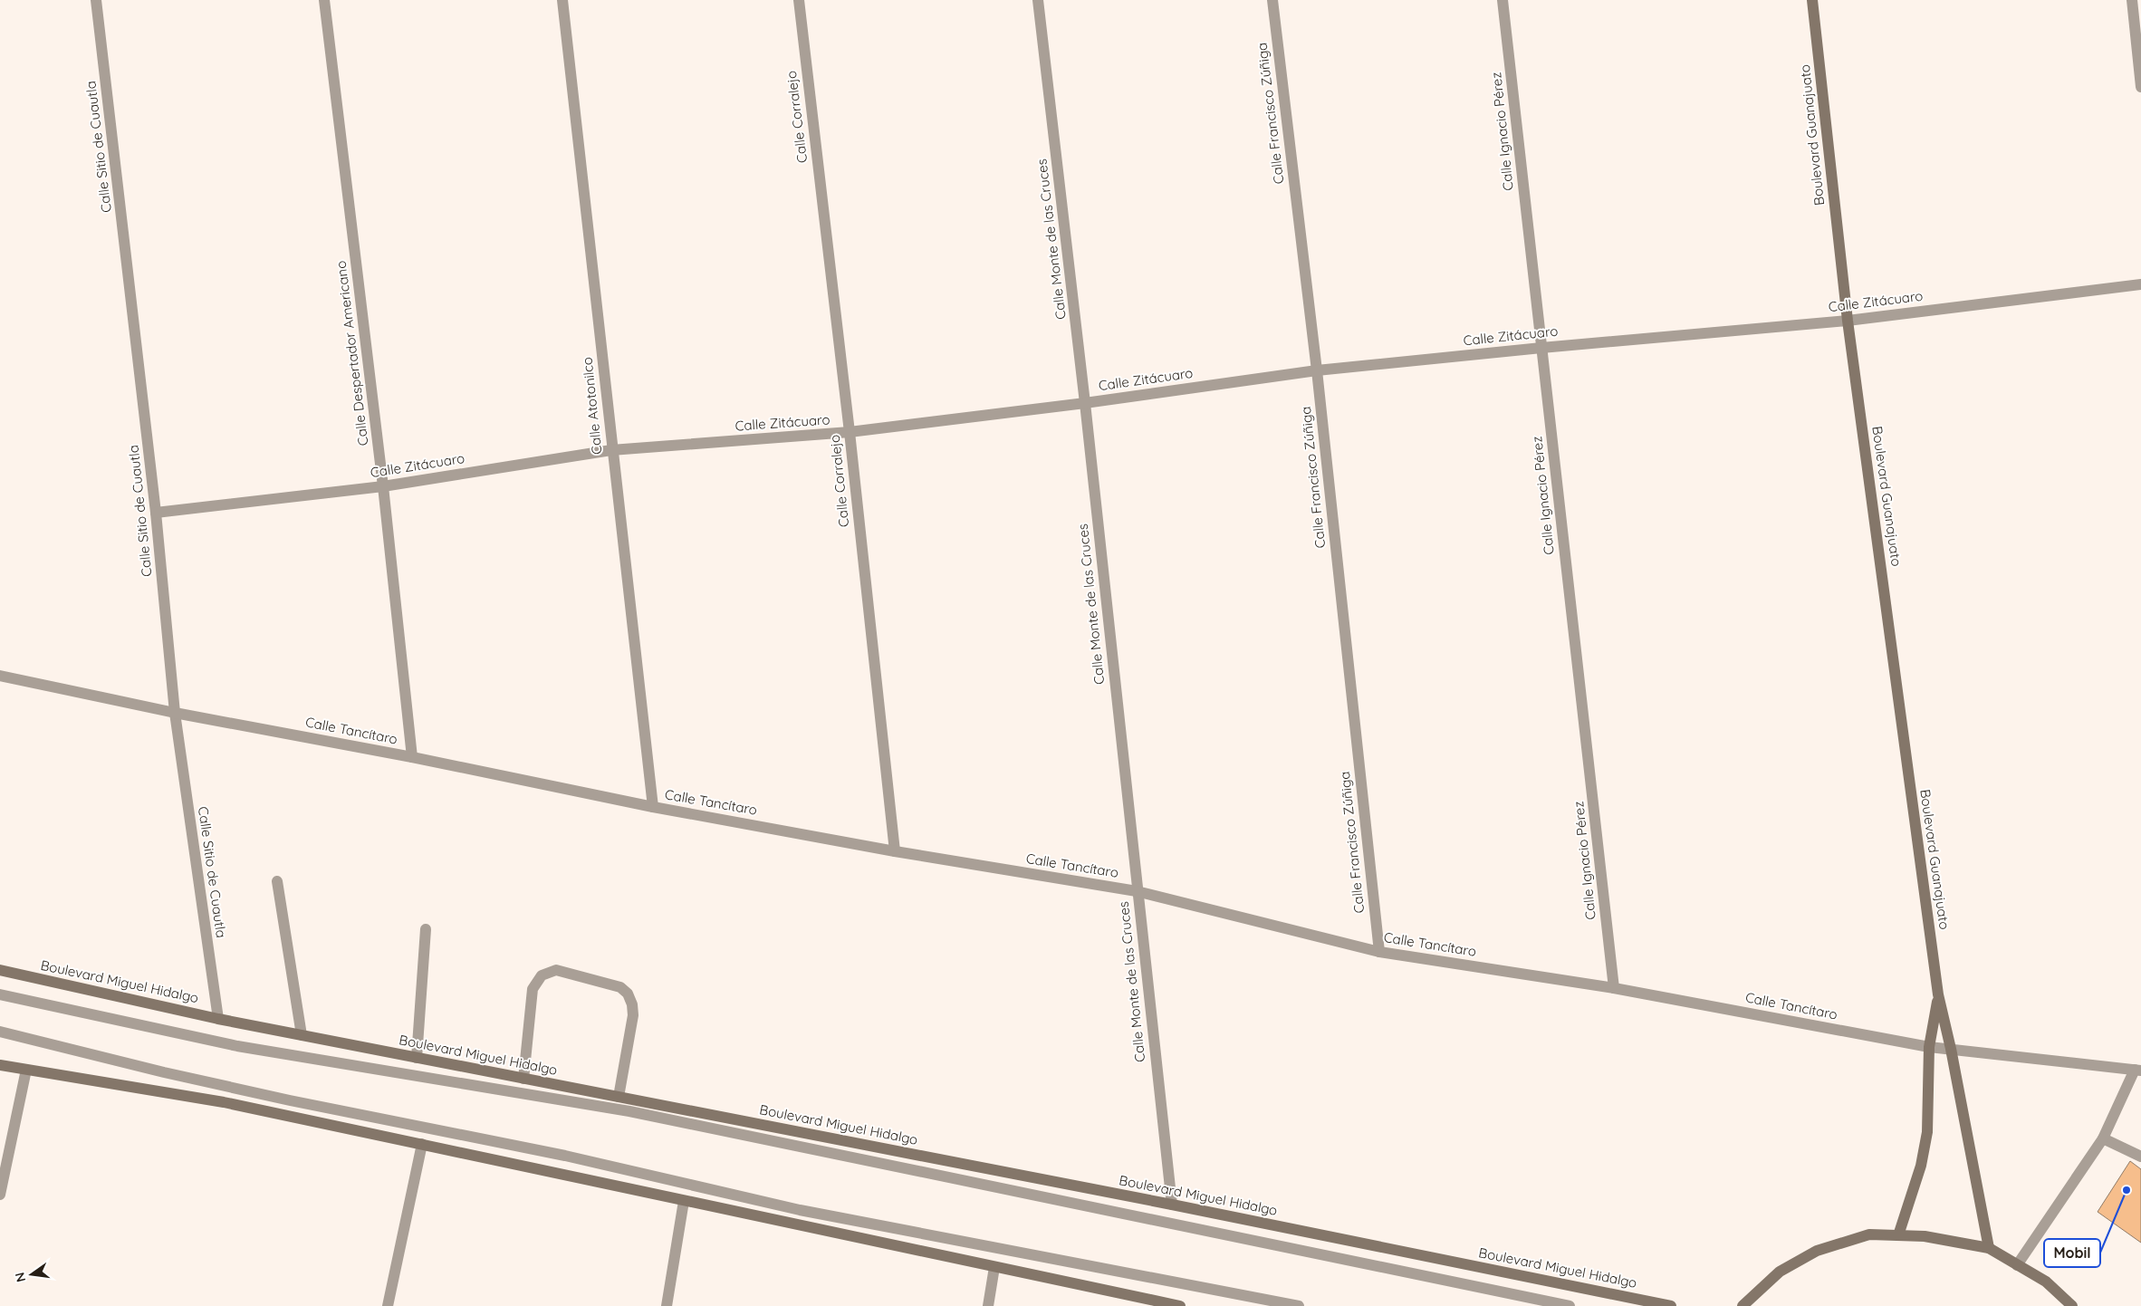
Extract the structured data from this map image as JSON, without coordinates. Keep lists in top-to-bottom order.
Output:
{
  "streets": {
    "main road": ["Boulevard Guanajuato", "Boulevard Miguel Hidalgo"],
    "street": [
      "Calle Francisco Zúñiga",
      "Calle Corralejo",
      "Calle Ignacio Pérez",
      "Calle Sitio de Cuautla",
      "Calle Monte de las Cruces",
      "Calle Zitácuaro",
      "Calle Despertador Americano",
      "Calle Atotonilco",
      "Calle Tancítaro"
    ]
  },
  "crossings": [
    ["Calle Francisco Zúñiga", "Calle Zitácuaro"],
    ["Calle Francisco Zúñiga", "Calle Tancítaro"],
    ["Calle Corralejo", "Calle Zitácuaro"],
    ["Calle Corralejo", "Calle Tancítaro"],
    ["Calle Ignacio Pérez", "Calle Zitácuaro"],
    ["Calle Ignacio Pérez", "Calle Tancítaro"],
    ["Boulevard Guanajuato", "Calle Zitácuaro"],
    ["Boulevard Guanajuato", "Calle Tancítaro"],
    ["Calle Sitio de Cuautla", "Calle Zitácuaro"],
    ["Calle Sitio de Cuautla", "Calle Tancítaro"],
    ["Calle Sitio de Cuautla", "Boulevard Miguel Hidalgo"],
    ["Calle Monte de las Cruces", "Calle Zitácuaro"],
    ["Calle Monte de las Cruces", "Calle Tancítaro"],
    ["Calle Monte de las Cruces", "Boulevard Miguel Hidalgo"],
    ["Calle Zitácuaro", "Calle Despertador Americano"],
    ["Calle Zitácuaro", "Calle Atotonilco"],
    ["Calle Despertador Americano", "Calle Tancítaro"],
    ["Calle Atotonilco", "Calle Tancítaro"]
  ],
  "places": ["Mobil"],
  "north": "left"
}
